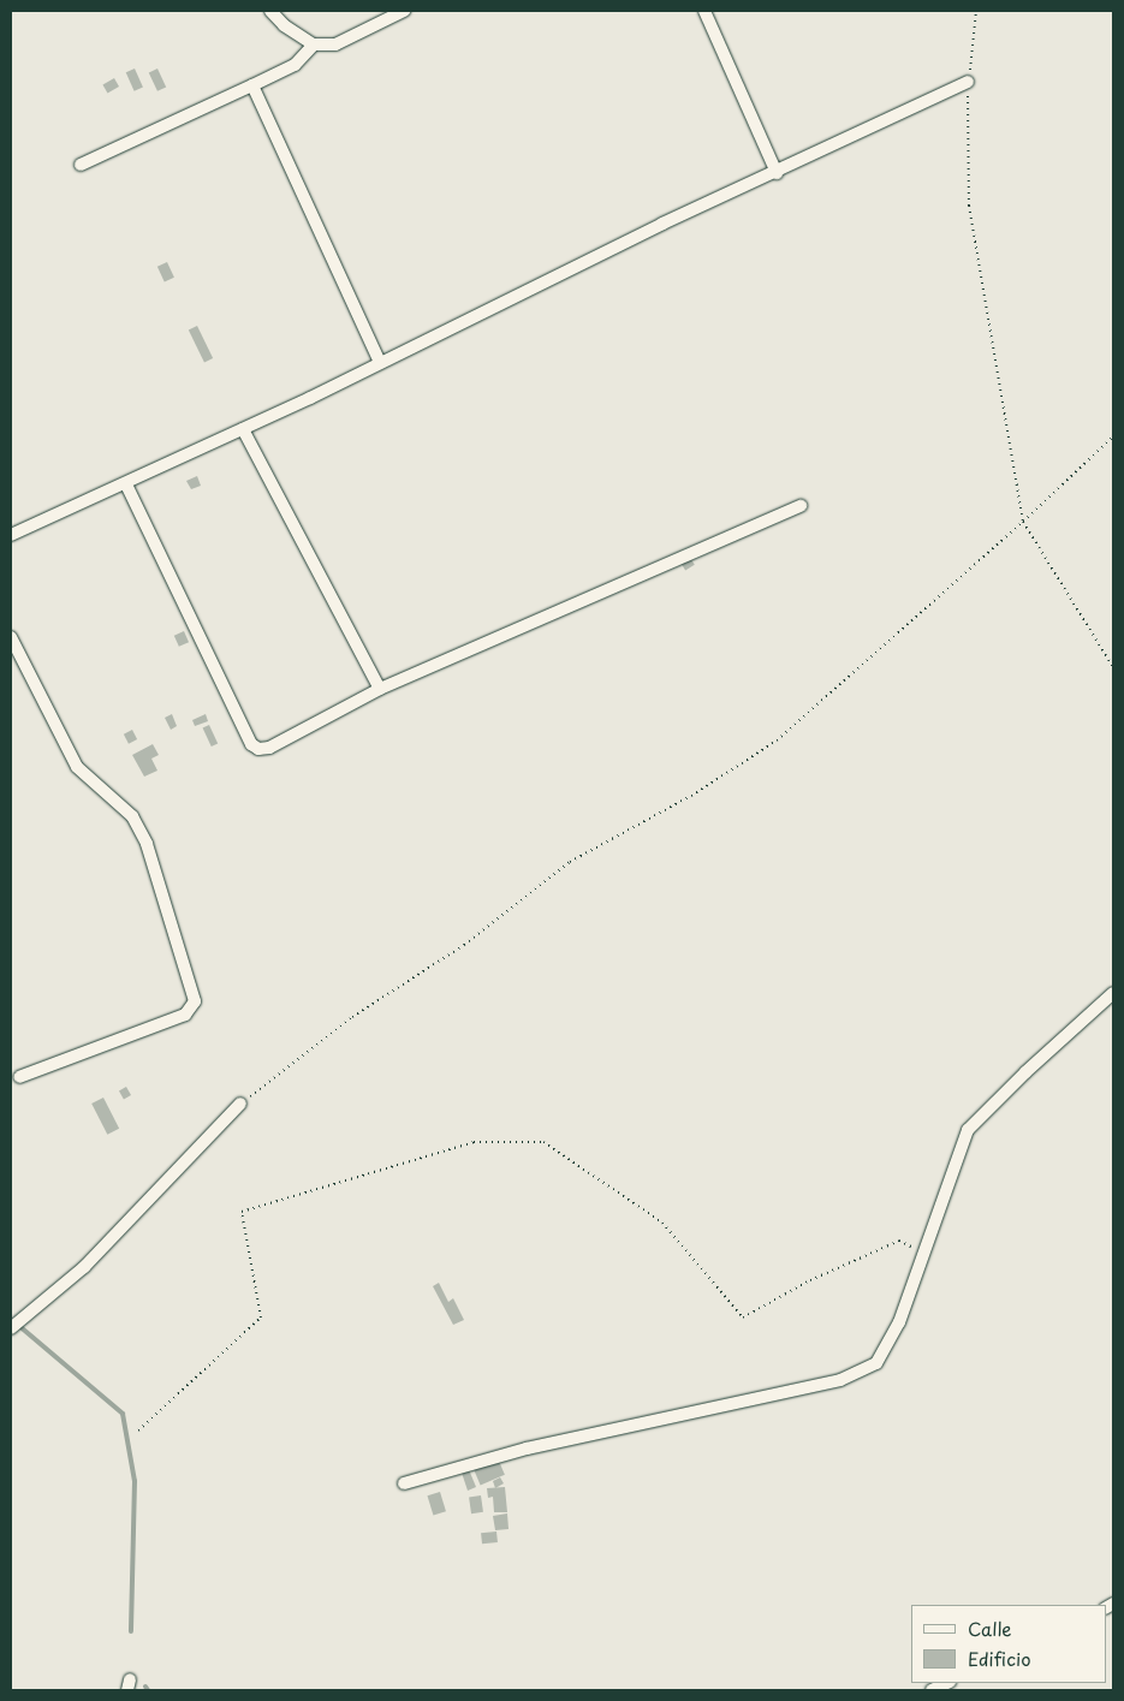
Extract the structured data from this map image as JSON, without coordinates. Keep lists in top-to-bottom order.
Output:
{
  "legend": ["Calle", "Edificio"]
}
